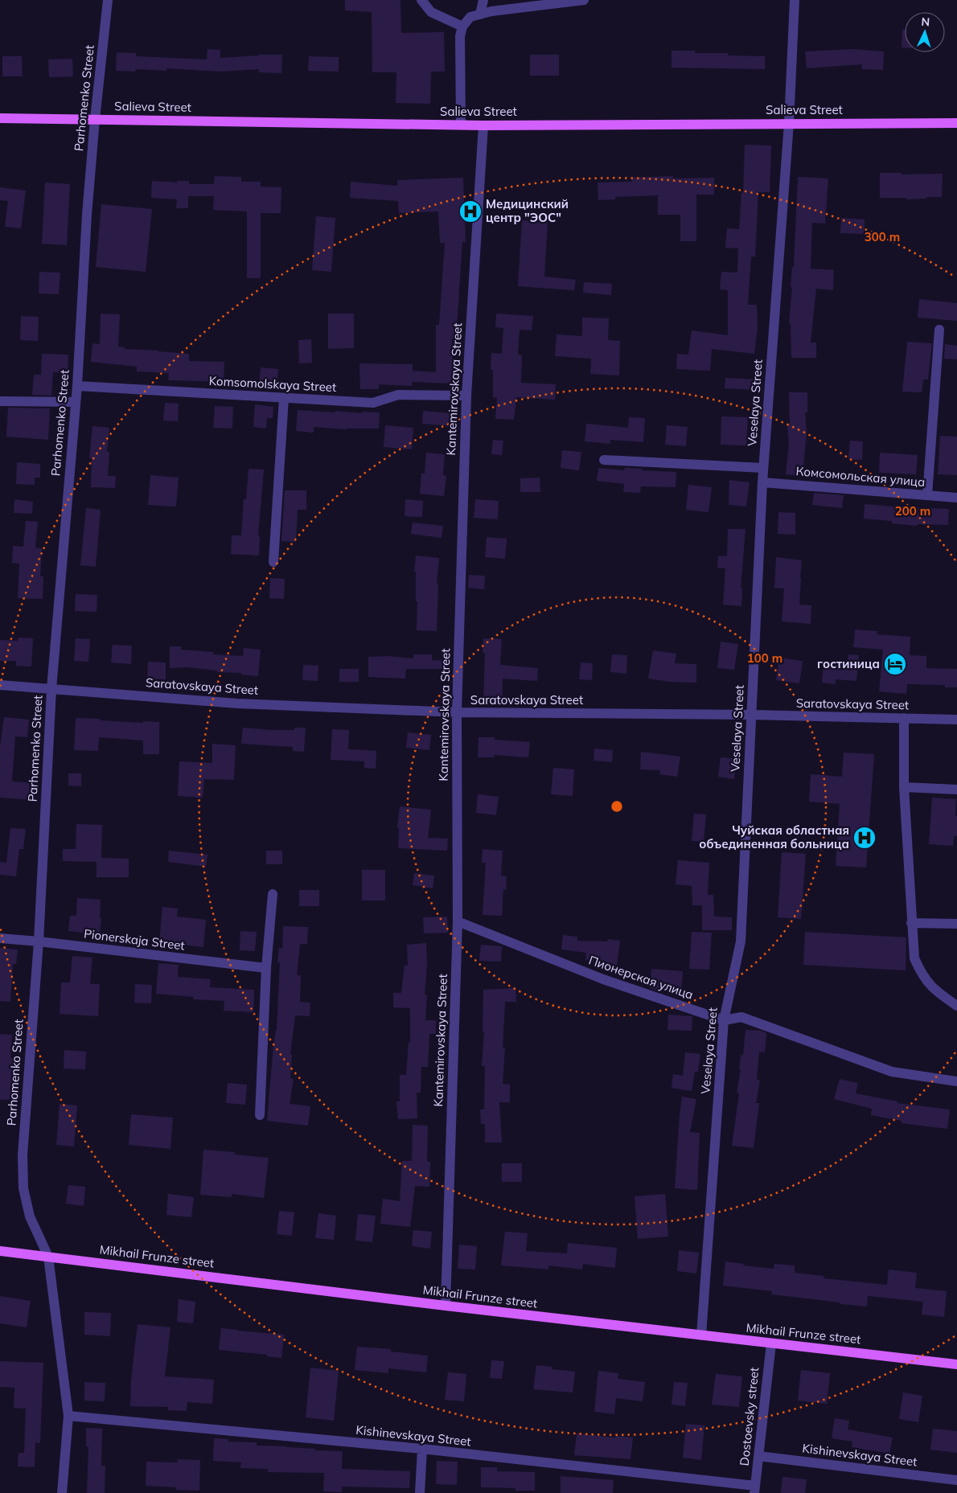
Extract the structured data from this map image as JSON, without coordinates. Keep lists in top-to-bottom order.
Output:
{
  "streets": {
    "main road": ["Salieva Street", "Mikhail Frunze street"],
    "street": [
      "Parhomenko Street",
      "Komsomolskaya Street",
      "Kantemirovskaya Street",
      "Veselaya Street",
      "Комсомольская улица",
      "Saratovskaya Street",
      "Pionerskaja Street",
      "Пионерская улица",
      "Dostoevsky street",
      "Kishinevskaya Street"
    ]
  },
  "crossings": [
    ["Parhomenko Street", "Salieva Street"],
    ["Parhomenko Street", "Komsomolskaya Street"],
    ["Parhomenko Street", "Saratovskaya Street"],
    ["Parhomenko Street", "Pionerskaja Street"],
    ["Parhomenko Street", "Mikhail Frunze street"],
    ["Parhomenko Street", "Kishinevskaya Street"],
    ["Salieva Street", "Kantemirovskaya Street"],
    ["Salieva Street", "Veselaya Street"],
    ["Komsomolskaya Street", "Kantemirovskaya Street"],
    ["Kantemirovskaya Street", "Saratovskaya Street"],
    ["Kantemirovskaya Street", "Пионерская улица"],
    ["Kantemirovskaya Street", "Mikhail Frunze street"],
    ["Veselaya Street", "Комсомольская улица"],
    ["Veselaya Street", "Saratovskaya Street"],
    ["Veselaya Street", "Пионерская улица"],
    ["Veselaya Street", "Mikhail Frunze street"],
    ["Mikhail Frunze street", "Dostoevsky street"],
    ["Dostoevsky street", "Kishinevskaya Street"]
  ],
  "places": {
    "hospital": ["Медицинский центр \"ЭОС\"", "Чуйская областная объединенная больница"],
    "hotel": ["гостиница"]
  },
  "north": "top",
  "rings": ["300 m", "200 m", "100 m"]
}
